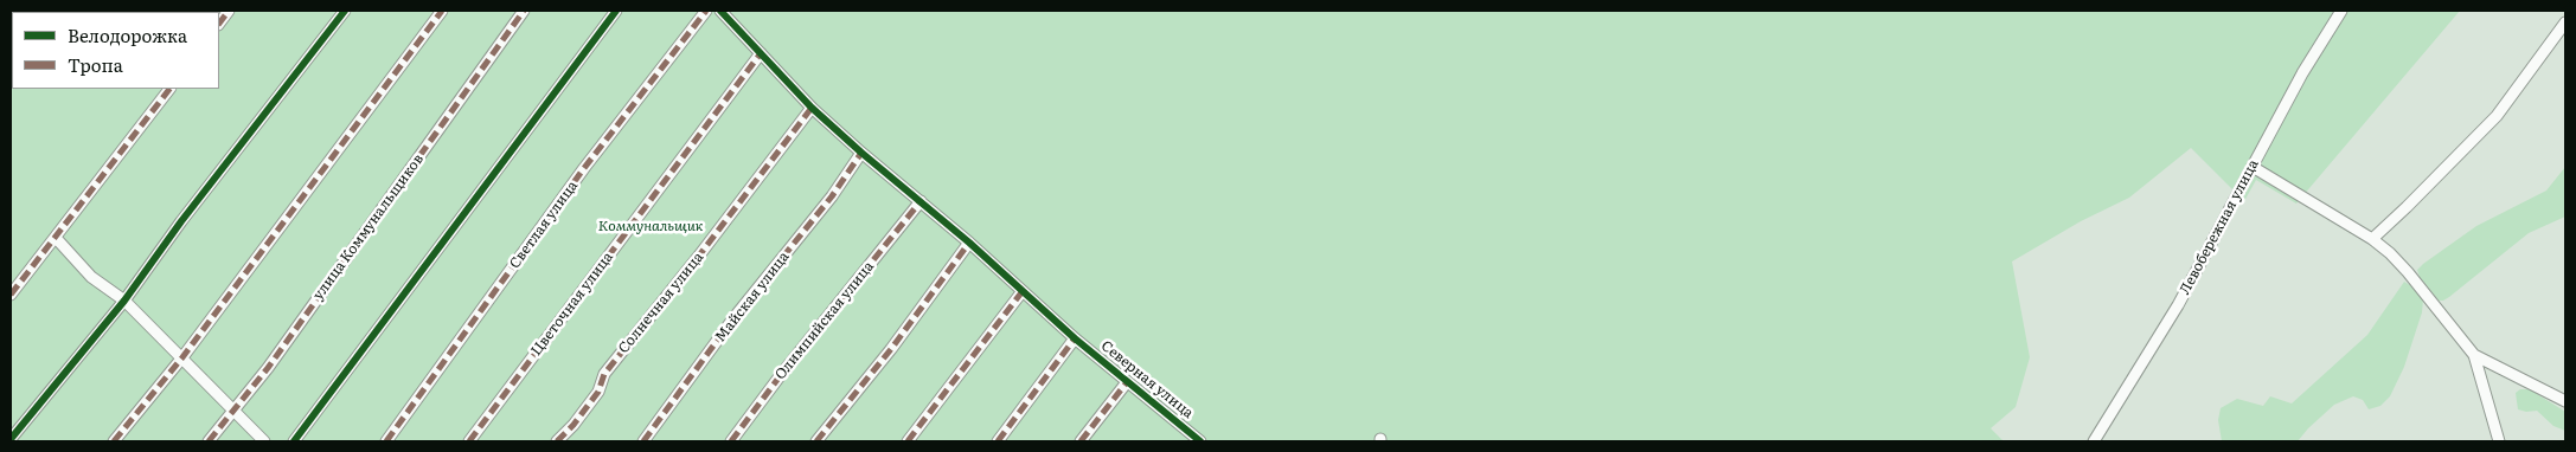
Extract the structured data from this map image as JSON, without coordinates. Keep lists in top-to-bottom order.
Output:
{
  "streets": {
    "street": [
      "Светлая улица",
      "улица Коммунальщиков",
      "Левобережная улица",
      "Майская улица",
      "Солнечная улица",
      "Цветочная улица",
      "Олимпийская улица",
      "Северная улица"
    ]
  },
  "crossings": [
    ["Майская улица", "Северная улица"],
    ["Солнечная улица", "Северная улица"],
    ["Цветочная улица", "Северная улица"],
    ["Олимпийская улица", "Северная улица"]
  ],
  "parks": ["Коммунальщик"],
  "legend": ["Велодорожка", "Тропа"]
}
